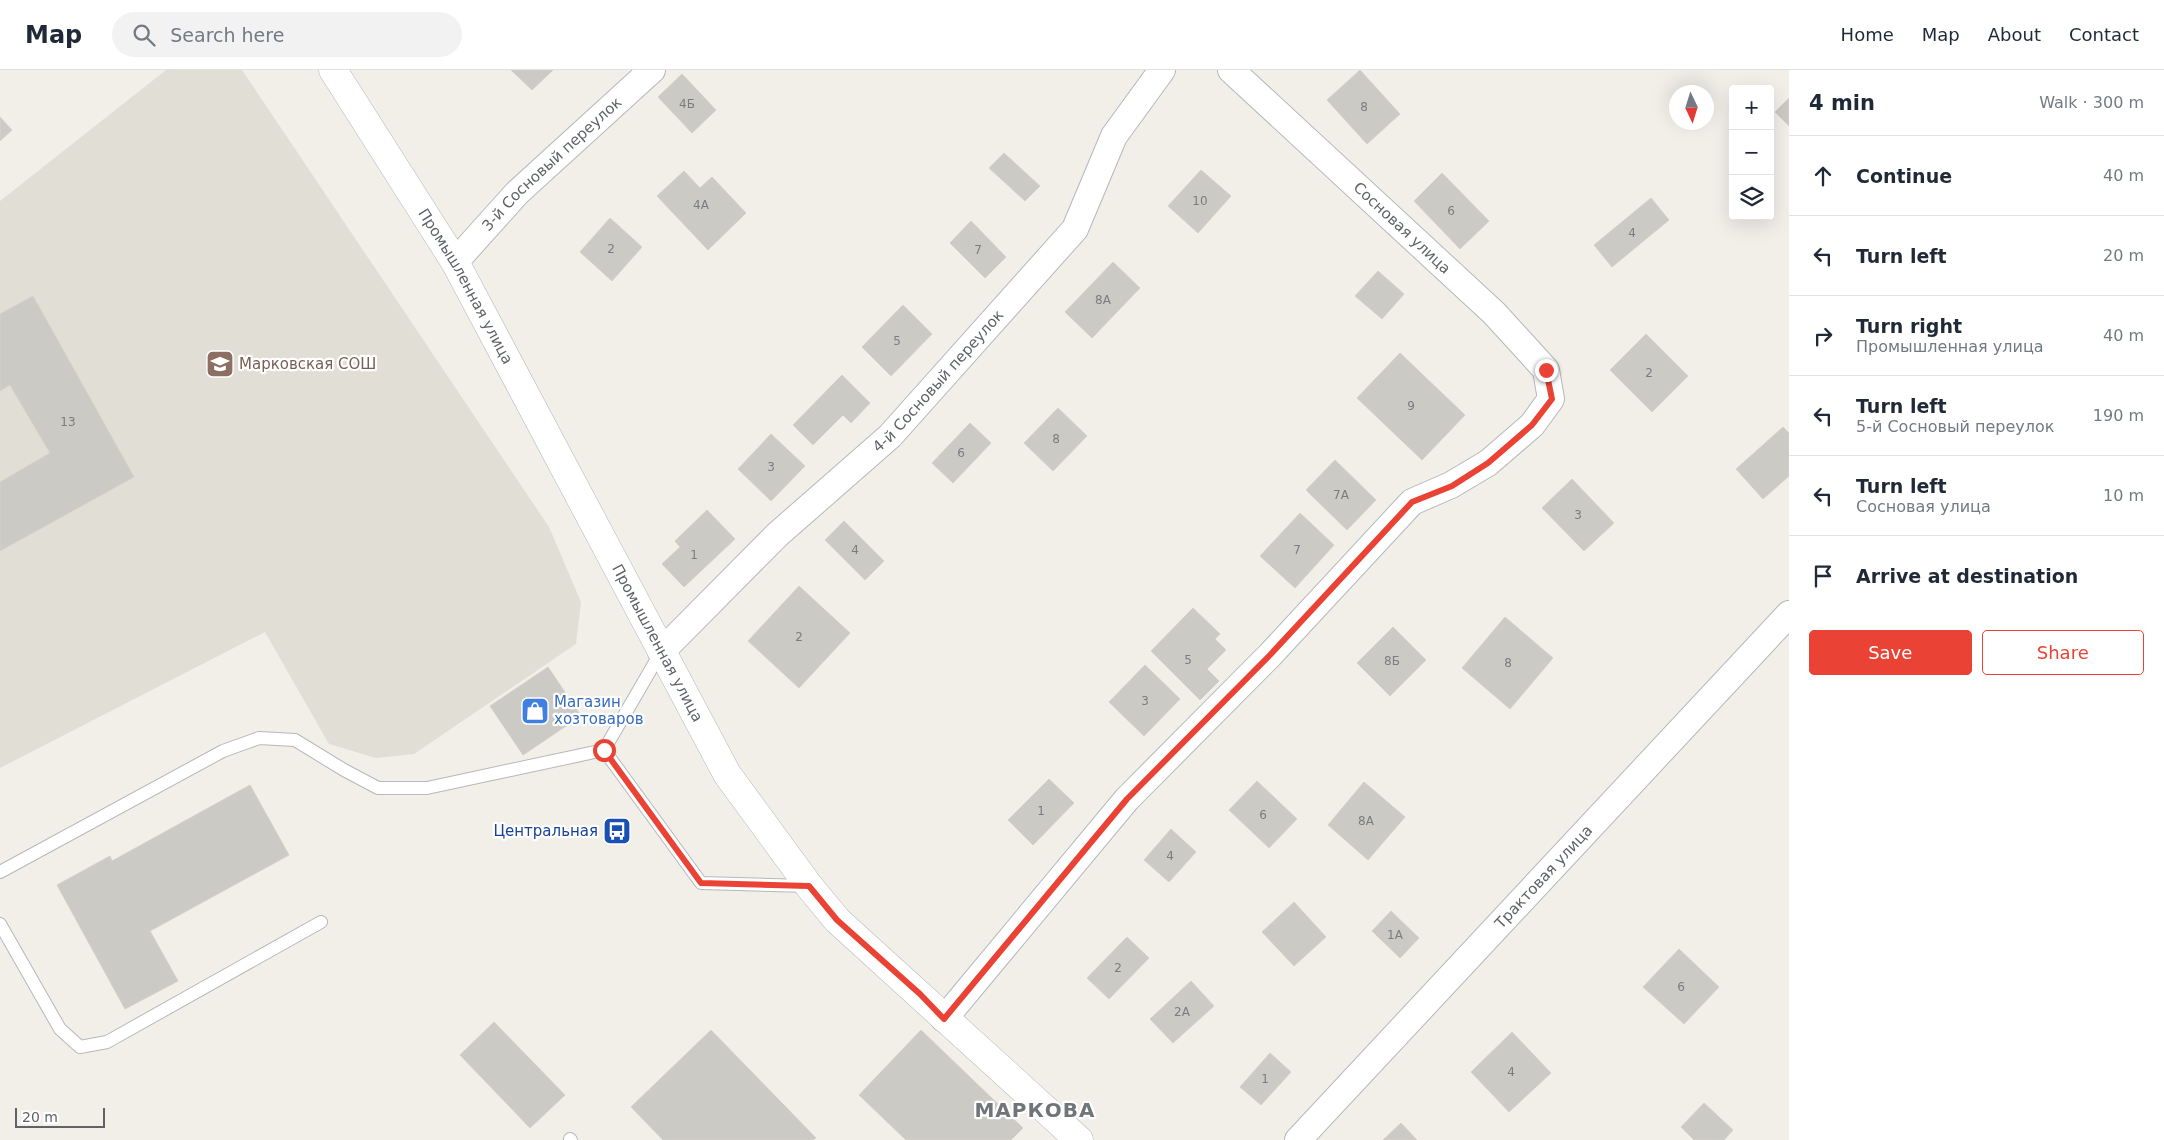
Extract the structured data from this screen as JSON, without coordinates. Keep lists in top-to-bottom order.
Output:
{
  "streets": {
    "street": [
      "3-й Сосновый переулок",
      "Сосновая улица",
      "Промышленная улица",
      "4-й Сосновый переулок",
      "Трактовая улица"
    ]
  },
  "crossings": [
    ["3-й Сосновый переулок", "Промышленная улица"],
    ["Сосновая улица", "Промышленная улица"],
    ["Промышленная улица", "4-й Сосновый переулок"]
  ],
  "districts": ["МАРКОВА"],
  "places": {
    "school or university": ["Марковская СОШ"],
    "shop": ["Магазин хозтоваров"],
    "bus stop": ["Центральная"]
  },
  "house_numbers": [
    "4Б",
    "8",
    "10",
    "4А",
    "6",
    "4",
    "2",
    "7",
    "8А",
    "5",
    "2",
    "9",
    "13",
    "8",
    "6",
    "3",
    "7А",
    "3",
    "4",
    "7",
    "1",
    "2",
    "5",
    "8Б",
    "8",
    "3",
    "1",
    "6",
    "8А",
    "4",
    "1А",
    "2",
    "6",
    "2А",
    "4",
    "1"
  ],
  "scale_bar": "20 m",
  "north": "bottom",
  "page": {
    "header": "Map",
    "search": "Search here",
    "nav": [
      "Home",
      "Map",
      "About",
      "Contact"
    ],
    "heading": ["4 min", "Walk · 300 m"],
    "map_buttons": ["+", "−"],
    "list": [
      ["Continue", "40 m"],
      ["Turn left", "20 m"],
      ["Turn right", "Промышленная улица", "40 m"],
      ["Turn left", "5-й Сосновый переулок", "190 m"],
      ["Turn left", "Сосновая улица", "10 m"],
      "Arrive at destination"
    ],
    "buttons": ["Save", "Share"],
    "scale": "20 m"
  }
}
